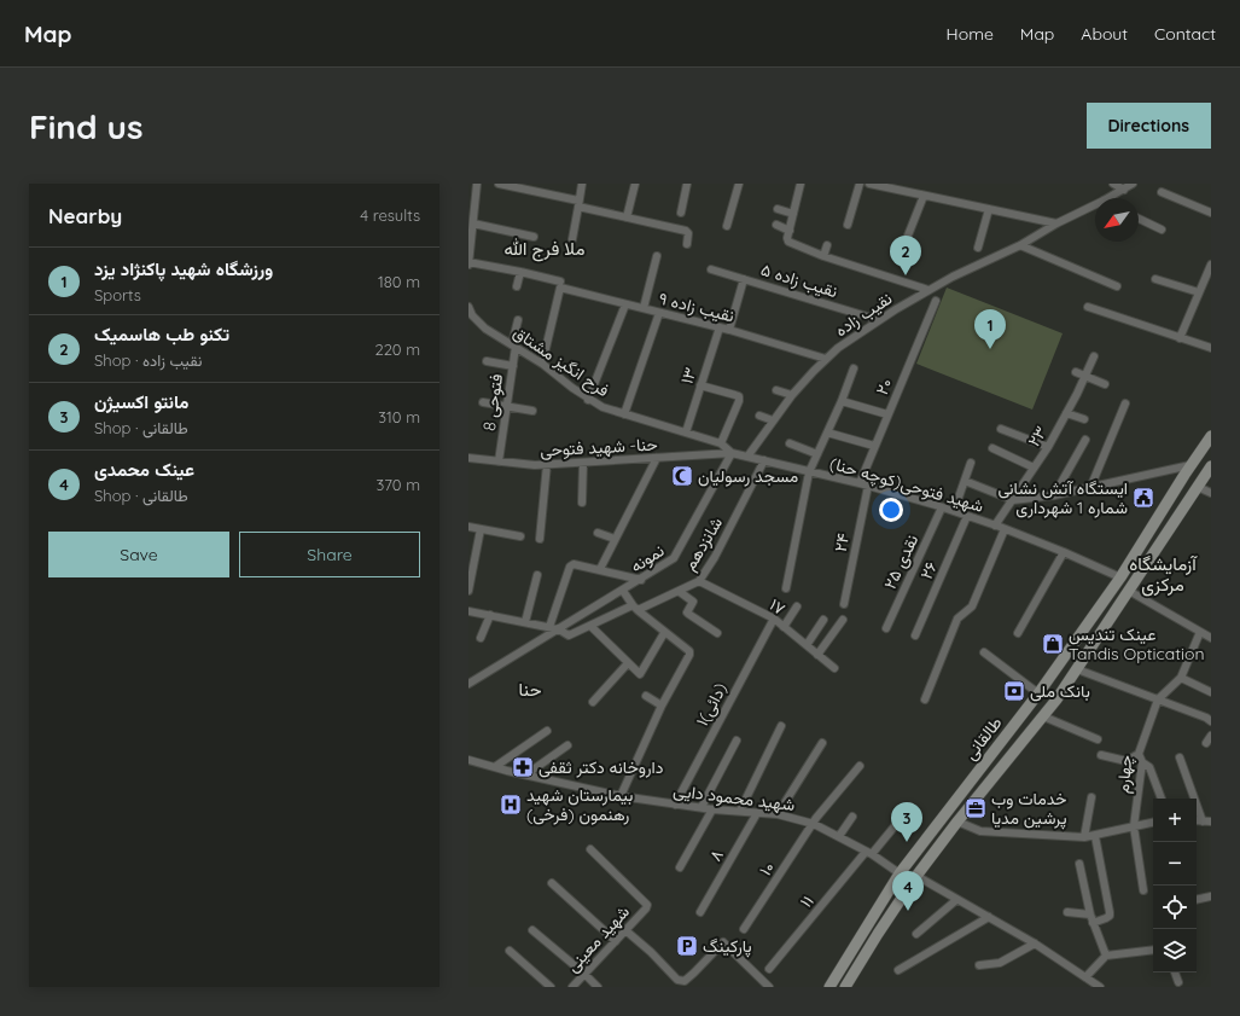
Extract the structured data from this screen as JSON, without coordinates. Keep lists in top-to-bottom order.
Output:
{
  "streets": {
    "main road": ["طالقانی"],
    "street": [
      "نقیب زاده ۵",
      "نقیب زاده ۹",
      "نقیب زاده",
      "فرح انگیز مشتاق",
      "۱۳",
      "۲۰",
      "فتوحی 8",
      "۲۳",
      "حنا- شهید فتوحی",
      "(کوچه حنا)شهید فتوحی",
      "۲۴",
      "شانزدهم",
      "نمونه",
      "۲۵ نقدی",
      "۲۶",
      "۱۷",
      "۱(دائی)",
      "چهارم",
      "شهید محمود دایی",
      "۸",
      "۱۰",
      "۱۱",
      "شهید معینی"
    ]
  },
  "crossings": [
    ["نقیب زاده ۵", "نقیب زاده"],
    ["نقیب زاده ۹", "نقیب زاده"],
    ["نقیب زاده ۹", "۱۳"],
    ["نقیب زاده", "(کوچه حنا)شهید فتوحی"],
    ["فرح انگیز مشتاق", "۱۳"],
    ["فرح انگیز مشتاق", "فتوحی 8"],
    ["فرح انگیز مشتاق", "حنا- شهید فتوحی"],
    ["فرح انگیز مشتاق", "(کوچه حنا)شهید فتوحی"],
    ["فرح انگیز مشتاق", "نمونه"],
    ["۲۰", "(کوچه حنا)شهید فتوحی"],
    ["فتوحی 8", "حنا- شهید فتوحی"],
    ["۲۳", "(کوچه حنا)شهید فتوحی"],
    ["حنا- شهید فتوحی", "(کوچه حنا)شهید فتوحی"],
    ["حنا- شهید فتوحی", "نمونه"],
    ["(کوچه حنا)شهید فتوحی", "۲۴"],
    ["(کوچه حنا)شهید فتوحی", "شانزدهم"],
    ["(کوچه حنا)شهید فتوحی", "نمونه"],
    ["(کوچه حنا)شهید فتوحی", "۲۵ نقدی"],
    ["(کوچه حنا)شهید فتوحی", "۲۶"],
    ["(کوچه حنا)شهید فتوحی", "طالقانی"],
    ["شانزدهم", "نمونه"],
    ["شانزدهم", "۱۷"],
    ["۱۷", "۱(دائی)"],
    ["۱(دائی)", "شهید محمود دایی"],
    ["طالقانی", "شهید محمود دایی"],
    ["شهید محمود دایی", "۸"],
    ["شهید محمود دایی", "۱۰"],
    ["شهید محمود دایی", "۱۱"]
  ],
  "districts": ["ملا فرج الله", "آزمایشگاه مرکزی", "حنا"],
  "places": {
    "mosque": ["مسجد رسولیان"],
    "public building": ["ایستگاه آتش نشانی شماره 1 شهرداری"],
    "shop": ["عینک تندیس Tandis Optication"],
    "bank": ["بانک ملی"],
    "pharmacy": ["داروخانه دکتر ثقفی"],
    "hospital": ["بیمارستان شهید رهنمون (فرخی)"],
    "office": ["خدمات وب پرشین مدیا"],
    "parking": ["پارکینگ"]
  },
  "north": "bottom left",
  "page": {
    "header": "Map",
    "nav": [
      "Home",
      "Map",
      "About",
      "Contact"
    ],
    "buttons": [
      "Directions",
      ["Save", "Share"]
    ],
    "title": "Find us",
    "heading": ["Nearby", "4 results"],
    "pins": [
      "2",
      "1",
      "3",
      "4"
    ],
    "list": [
      {
        "mark": "1",
        "name": "ورزشگاه شهید پاکنژاد یزد",
        "note": "Sports",
        "value": "180 m"
      },
      {
        "mark": "2",
        "name": "تکنو طب هاسمیک",
        "note": "Shop · نقیب زاده",
        "value": "220 m"
      },
      {
        "mark": "3",
        "name": "مانتو اكسيژن",
        "note": "Shop · طالقانی",
        "value": "310 m"
      },
      {
        "mark": "4",
        "name": "عینک محمدی",
        "note": "Shop · طالقانی",
        "value": "370 m"
      }
    ],
    "map_buttons": ["+", "−"]
  }
}
